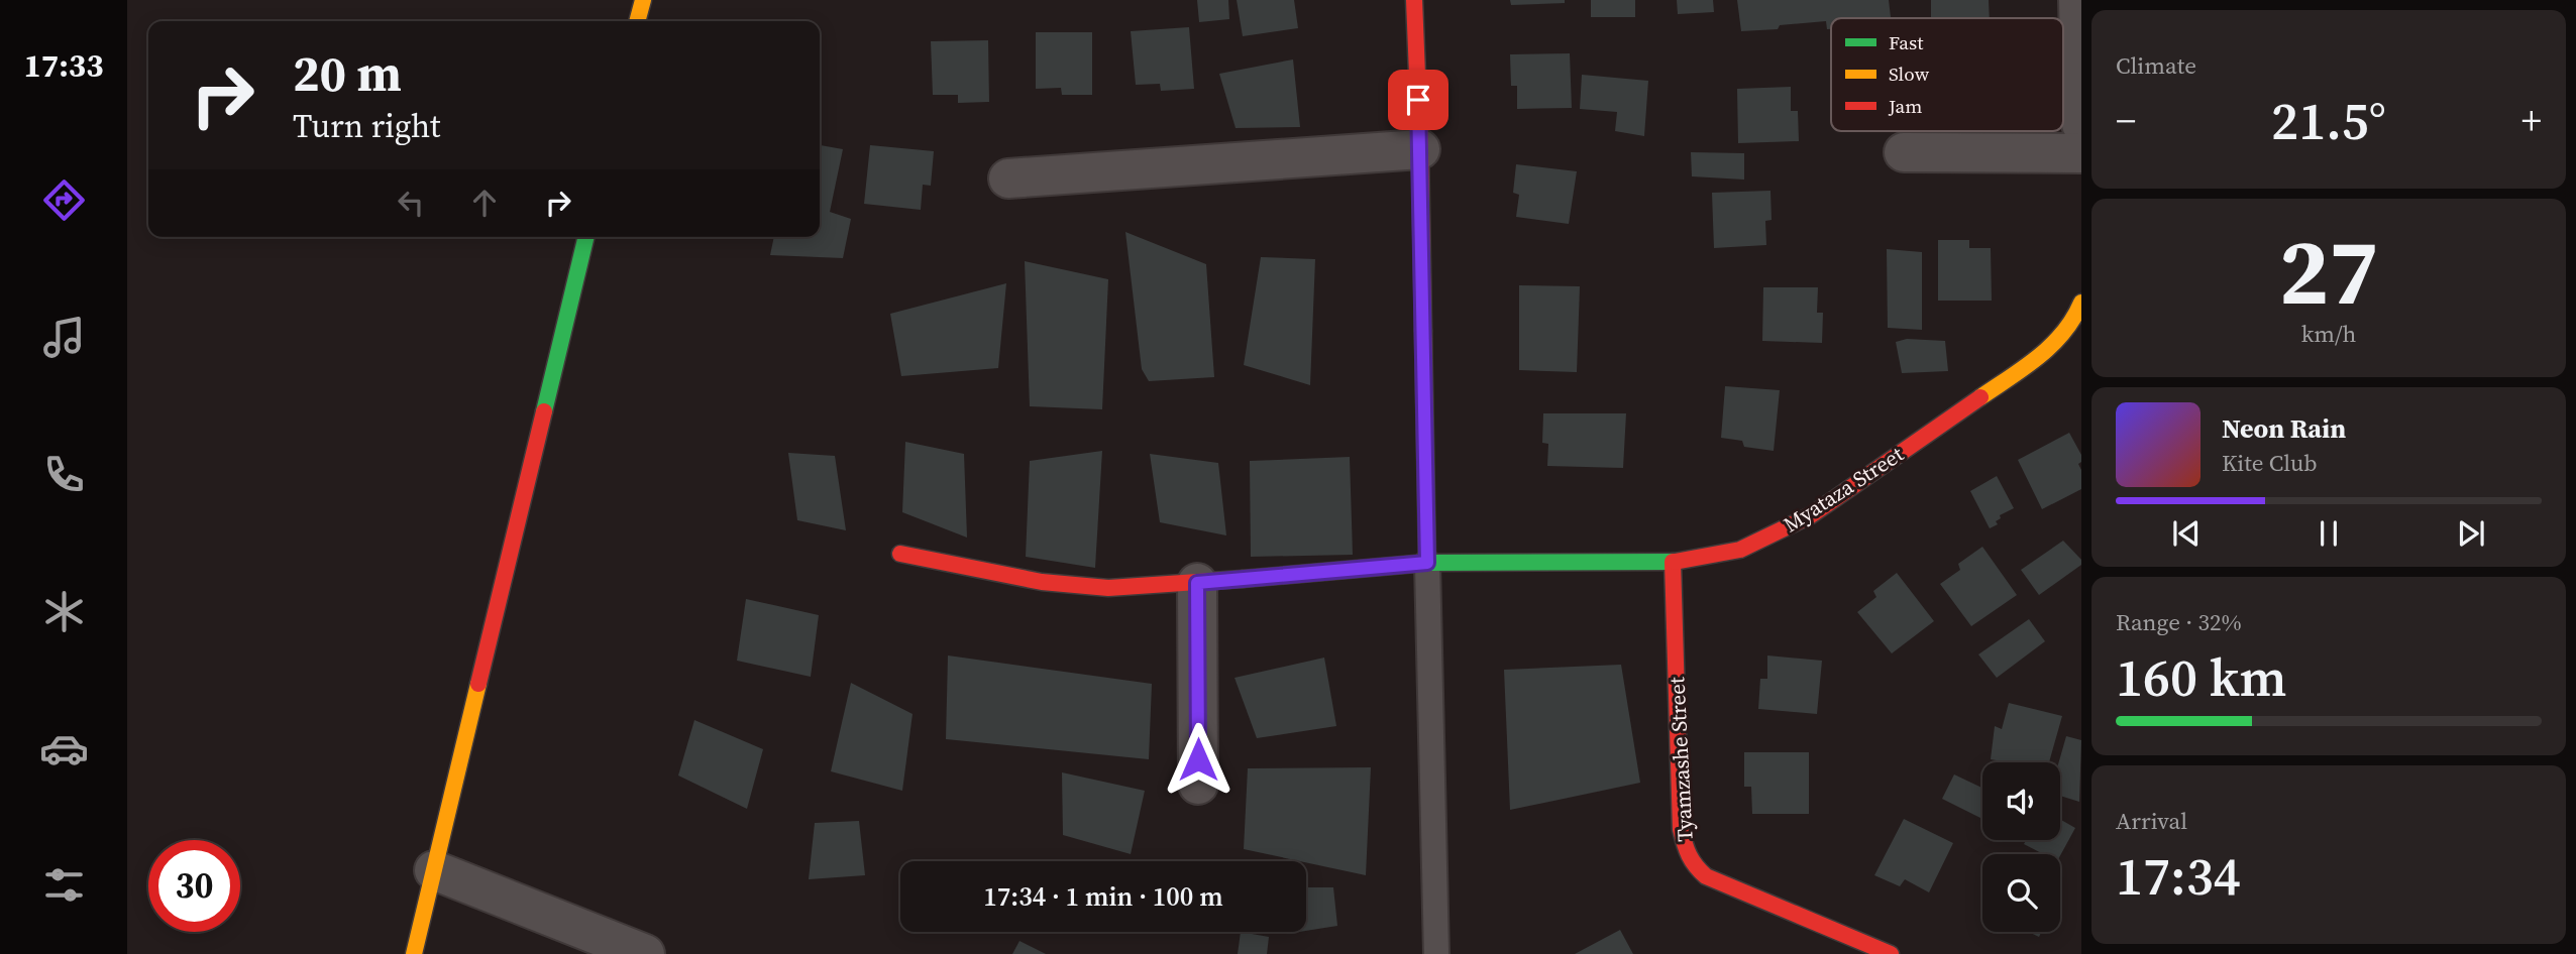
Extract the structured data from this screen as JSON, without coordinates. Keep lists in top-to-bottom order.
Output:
{
  "streets": {
    "street": ["Myataza Street", "Tyamzashe Street"]
  },
  "crossings": [
    ["Myataza Street", "Tyamzashe Street"]
  ],
  "legend": ["Fast", "Slow", "Jam"],
  "page": {
    "tabs": "17:33",
    "tile": [
      "Climate",
      ["27", "km/h"],
      ["Range · 32%", "160 km"],
      ["Arrival", "17:34"]
    ],
    "turn": ["20 m", "Turn right"],
    "heat": ["−", "21.5°", "+"],
    "song": ["Neon Rain", "Kite Club"],
    "limit": "30",
    "trip": "17:34 · 1 min · 100 m"
  }
}
